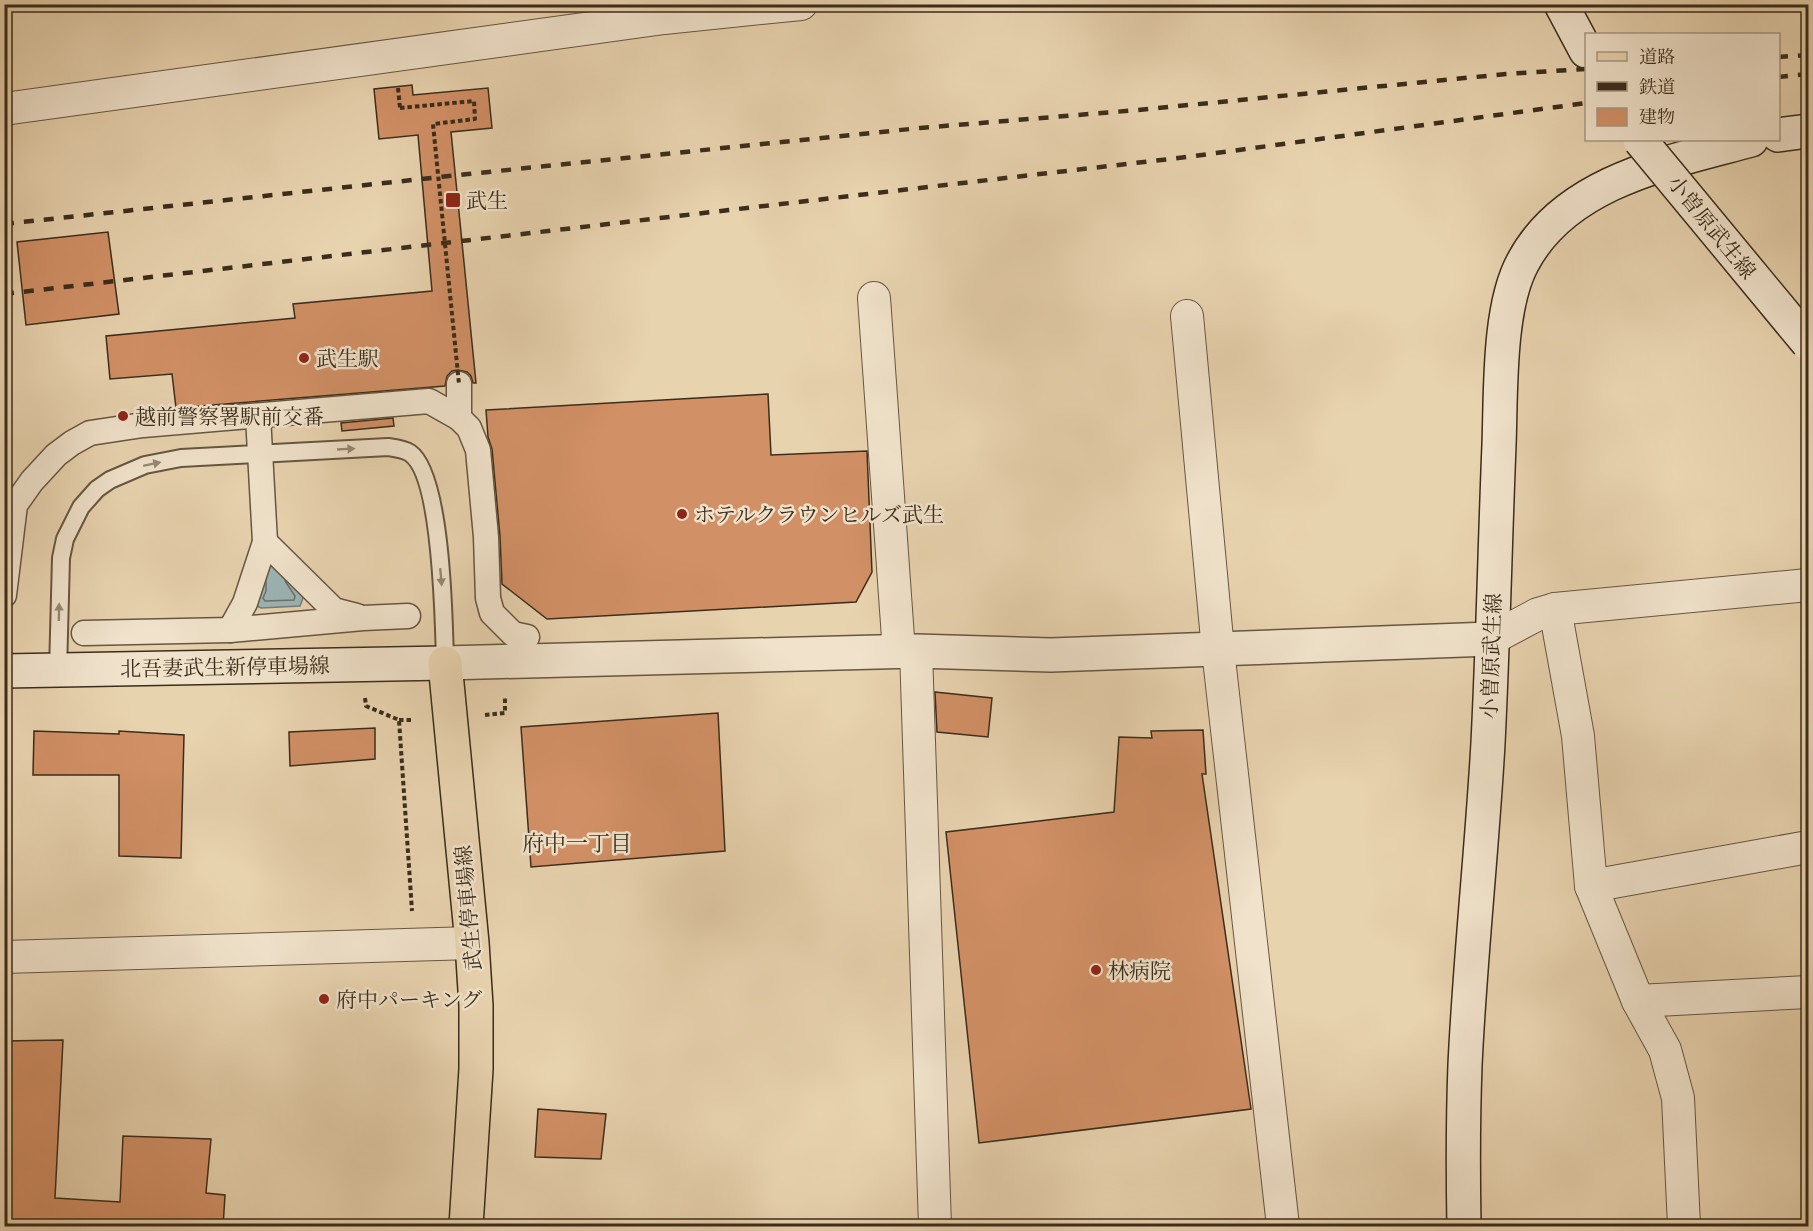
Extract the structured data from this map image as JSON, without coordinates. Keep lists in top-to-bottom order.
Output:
{
  "streets": {
    "main road": ["小曽原武生線", "北吾妻武生新停車場線", "武生停車場線"]
  },
  "crossings": [
    ["小曽原武生線", "北吾妻武生新停車場線"],
    ["北吾妻武生新停車場線", "武生停車場線"]
  ],
  "districts": ["府中一丁目"],
  "places": {
    "transit": ["武生"],
    "other": [
      "武生駅",
      "越前警察署駅前交番",
      "ホテルクラウンヒルズ武生",
      "林病院",
      "府中パーキング"
    ]
  },
  "legend": ["道路", "鉄道", "建物"]
}
